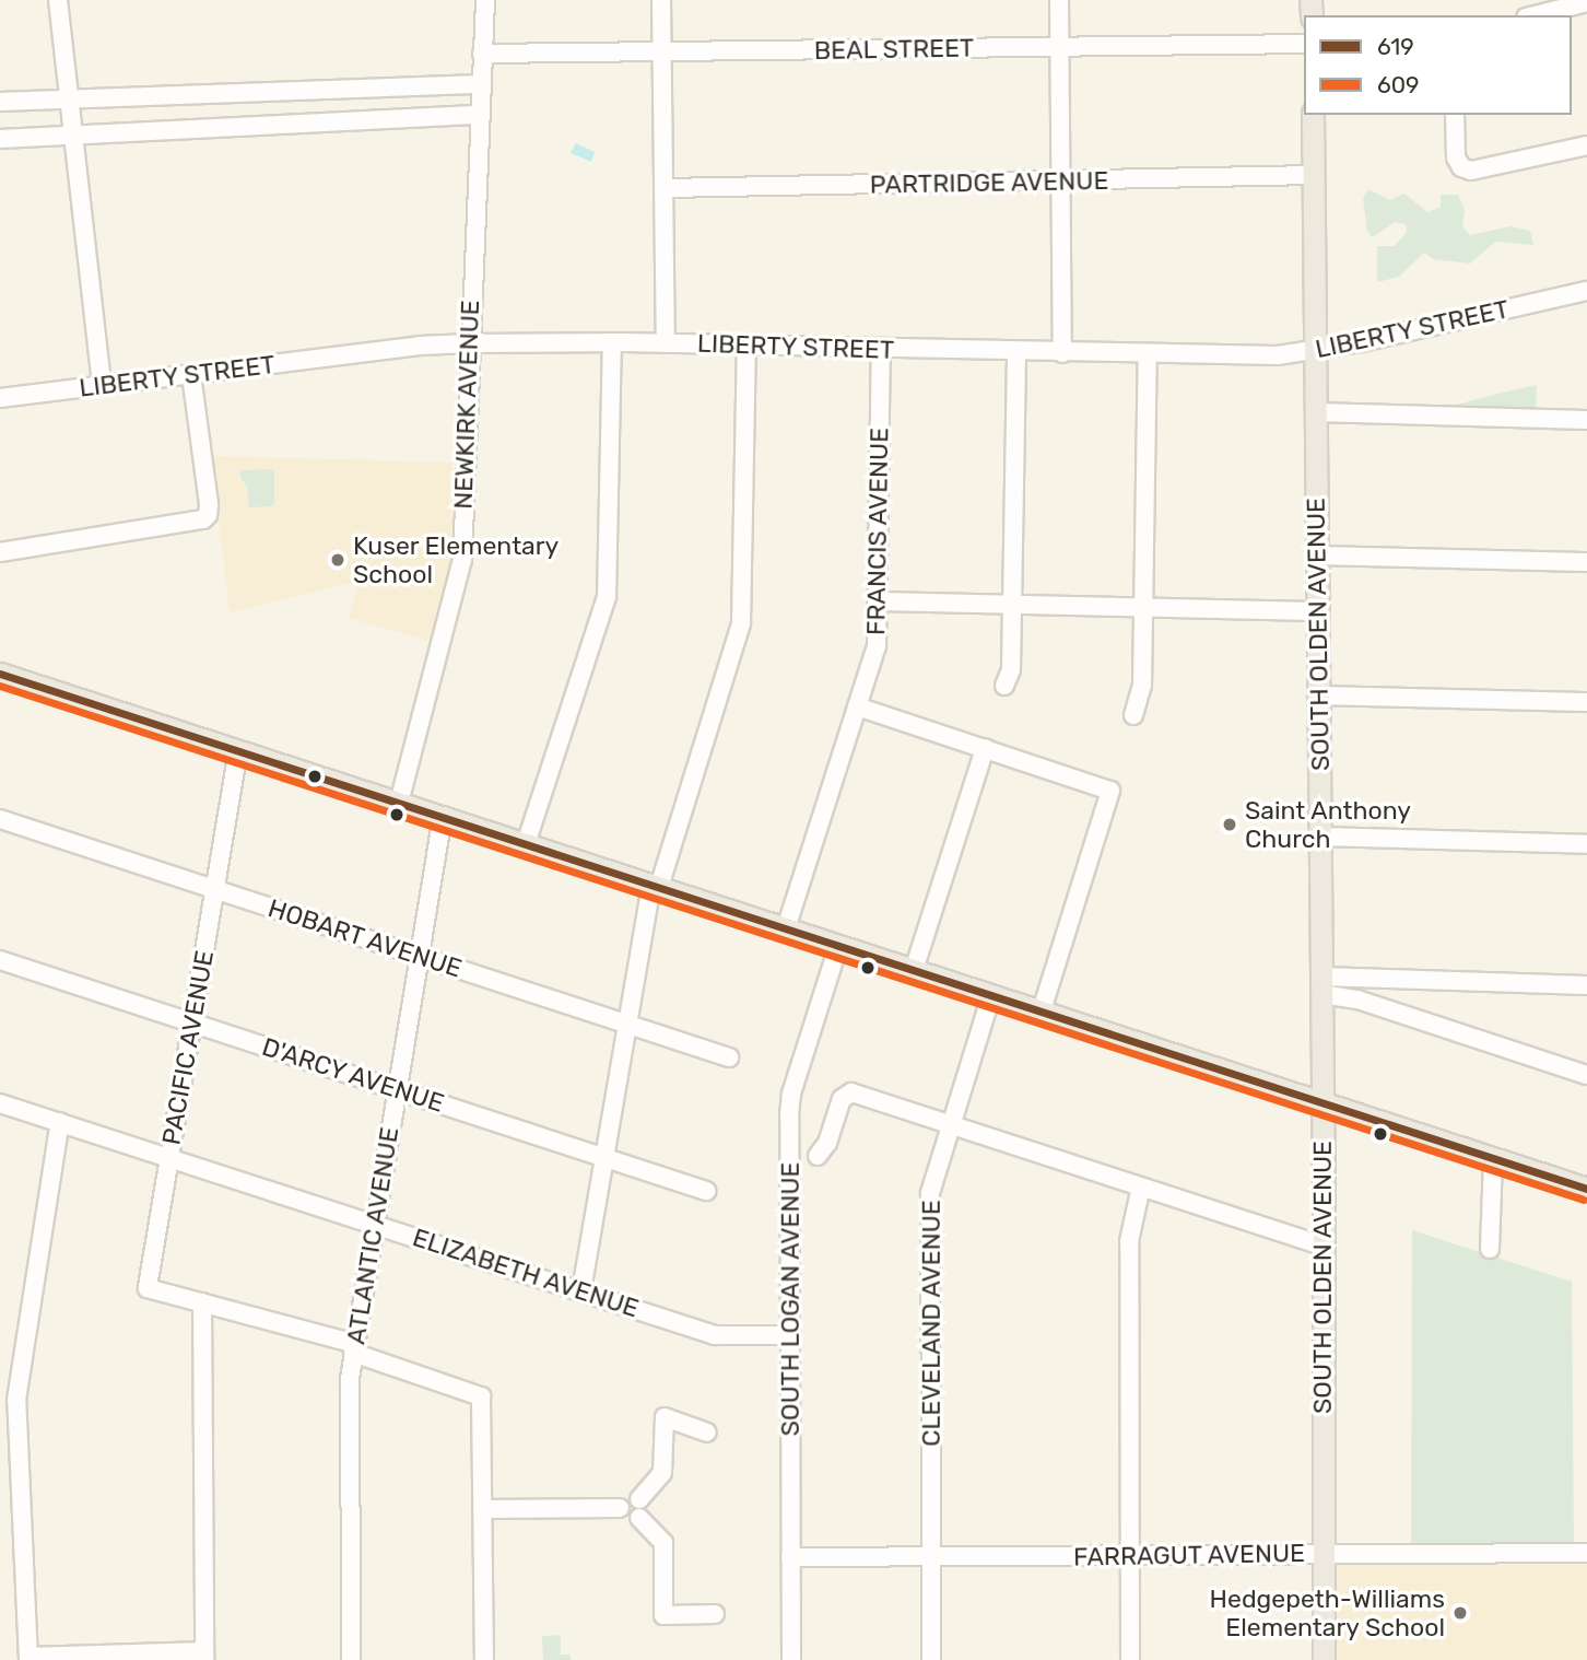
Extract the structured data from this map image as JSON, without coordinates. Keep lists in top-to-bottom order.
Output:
{
  "streets": {
    "main road": ["SOUTH OLDEN AVENUE"],
    "street": [
      "BEAL STREET",
      "PARTRIDGE AVENUE",
      "LIBERTY STREET",
      "NEWKIRK AVENUE",
      "FRANCIS AVENUE",
      "HOBART AVENUE",
      "PACIFIC AVENUE",
      "D'ARCY AVENUE",
      "ATLANTIC AVENUE",
      "ELIZABETH AVENUE",
      "SOUTH LOGAN AVENUE",
      "CLEVELAND AVENUE",
      "FARRAGUT AVENUE"
    ]
  },
  "crossings": [
    ["BEAL STREET", "NEWKIRK AVENUE"],
    ["PARTRIDGE AVENUE", "SOUTH OLDEN AVENUE"],
    ["LIBERTY STREET", "NEWKIRK AVENUE"],
    ["LIBERTY STREET", "FRANCIS AVENUE"],
    ["LIBERTY STREET", "SOUTH OLDEN AVENUE"],
    ["SOUTH OLDEN AVENUE", "FARRAGUT AVENUE"],
    ["HOBART AVENUE", "PACIFIC AVENUE"],
    ["HOBART AVENUE", "ATLANTIC AVENUE"],
    ["PACIFIC AVENUE", "D'ARCY AVENUE"],
    ["PACIFIC AVENUE", "ELIZABETH AVENUE"],
    ["D'ARCY AVENUE", "ATLANTIC AVENUE"],
    ["ATLANTIC AVENUE", "ELIZABETH AVENUE"],
    ["ELIZABETH AVENUE", "SOUTH LOGAN AVENUE"],
    ["SOUTH LOGAN AVENUE", "CLEVELAND AVENUE"],
    ["SOUTH LOGAN AVENUE", "FARRAGUT AVENUE"],
    ["CLEVELAND AVENUE", "FARRAGUT AVENUE"]
  ],
  "places": ["Kuser Elementary School", "Saint Anthony Church", "Hedgepeth-Williams Elementary School"],
  "lines": ["transit line 619", "transit line 609"],
  "legend": ["619", "609"]
}
